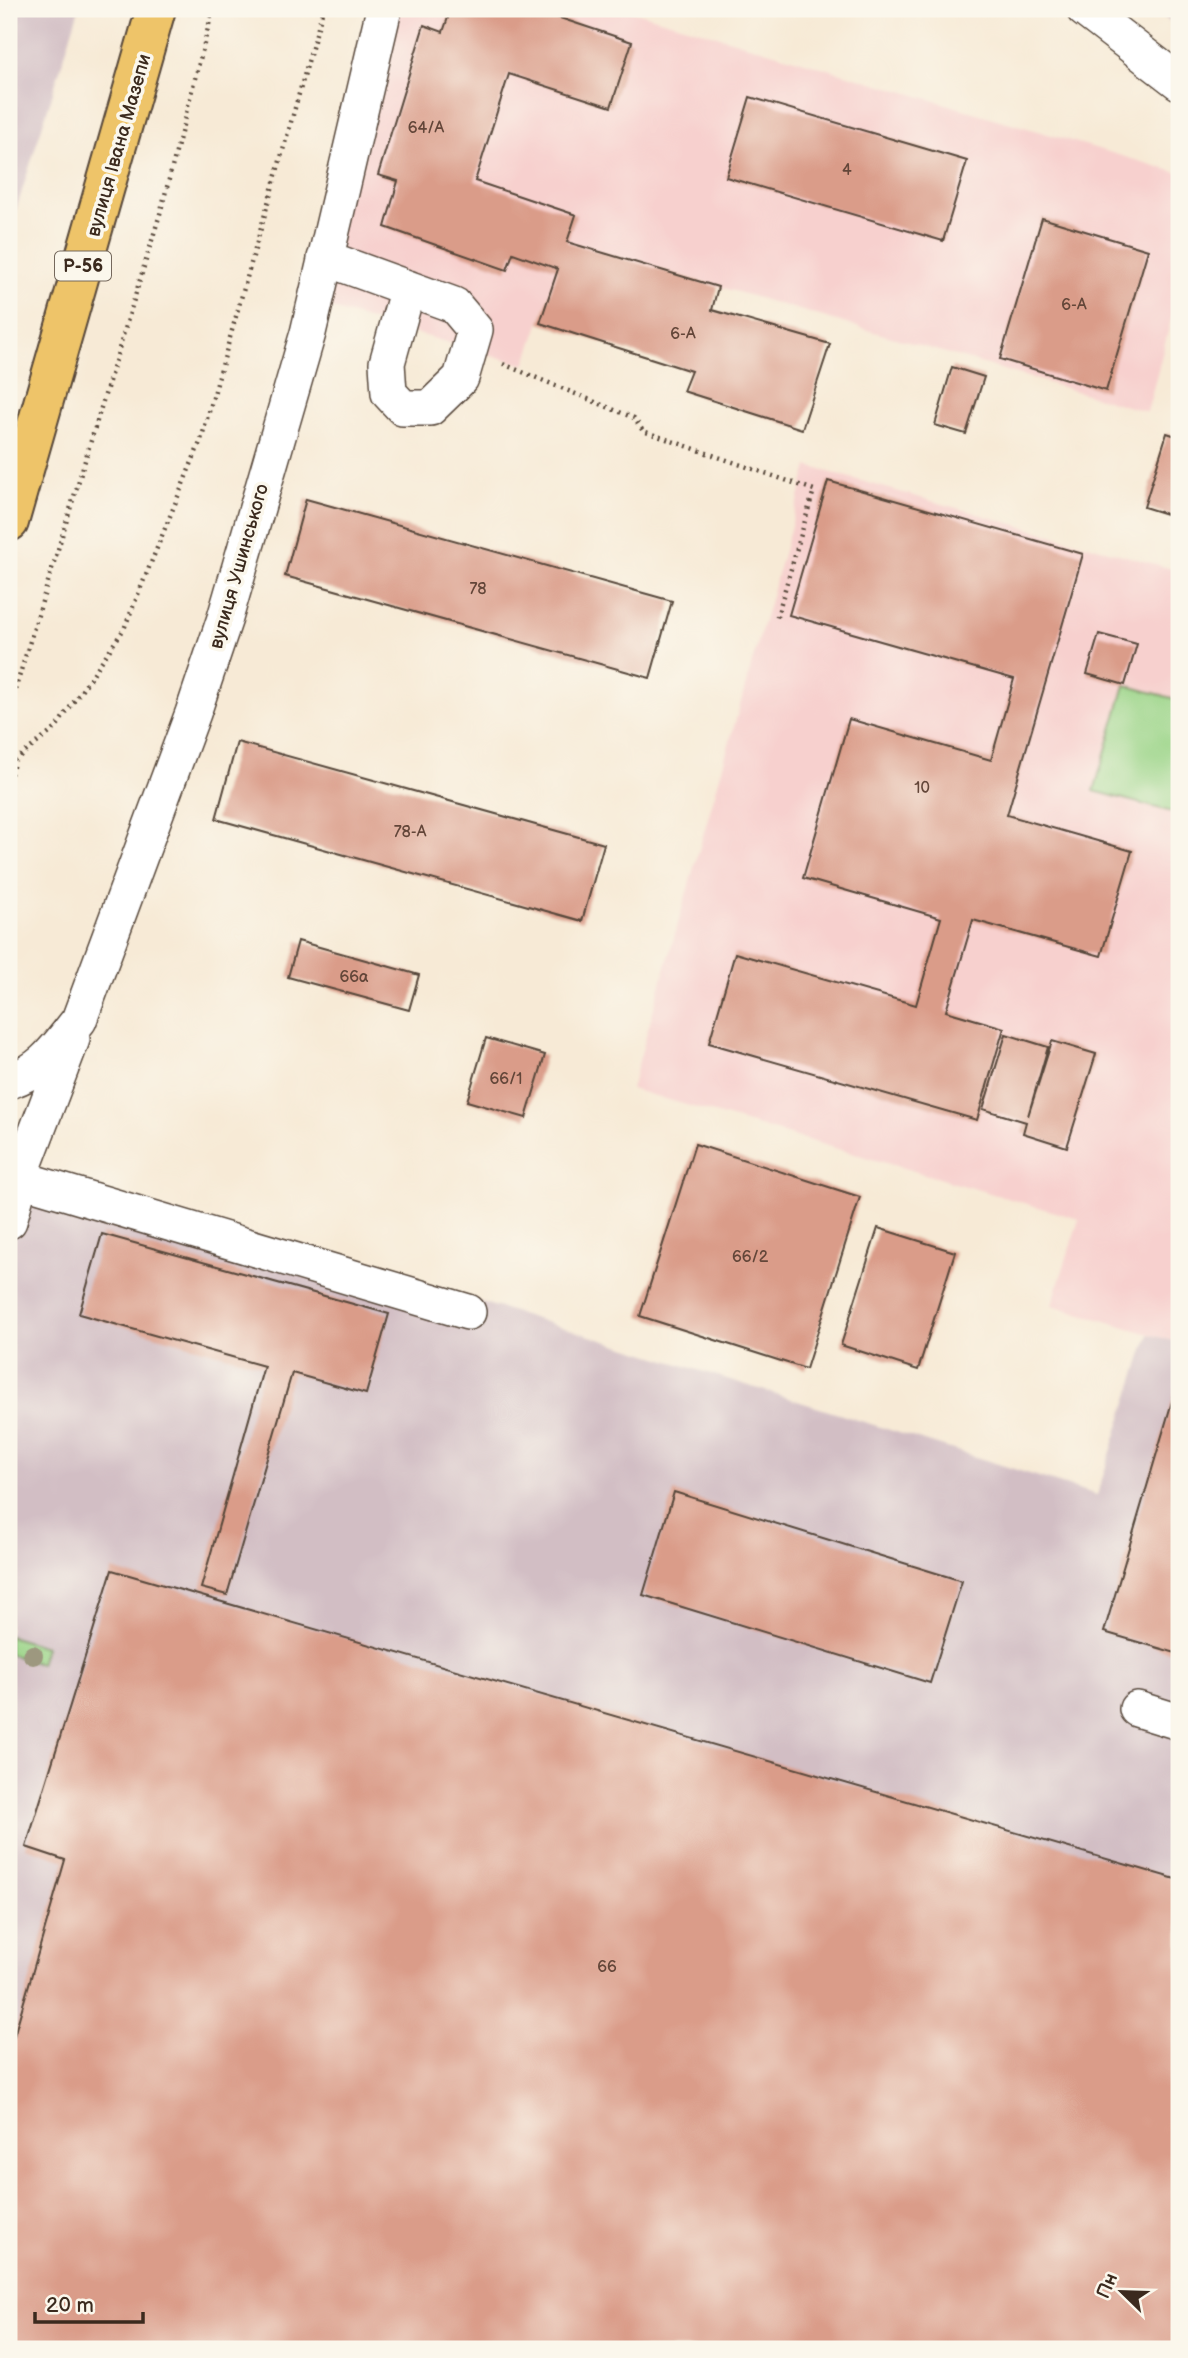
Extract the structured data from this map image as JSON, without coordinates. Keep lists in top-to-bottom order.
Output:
{
  "streets": {
    "main road": ["вулиця Івана Мазепи", "Р-56"],
    "street": ["вулиця Ушинського"]
  },
  "house_numbers": [
    "64/А",
    "4",
    "6-А",
    "6-А",
    "78",
    "10",
    "78-А",
    "66а",
    "66/1",
    "66/2",
    "66"
  ],
  "scale_bar": "20 m",
  "north": "top left"
}
